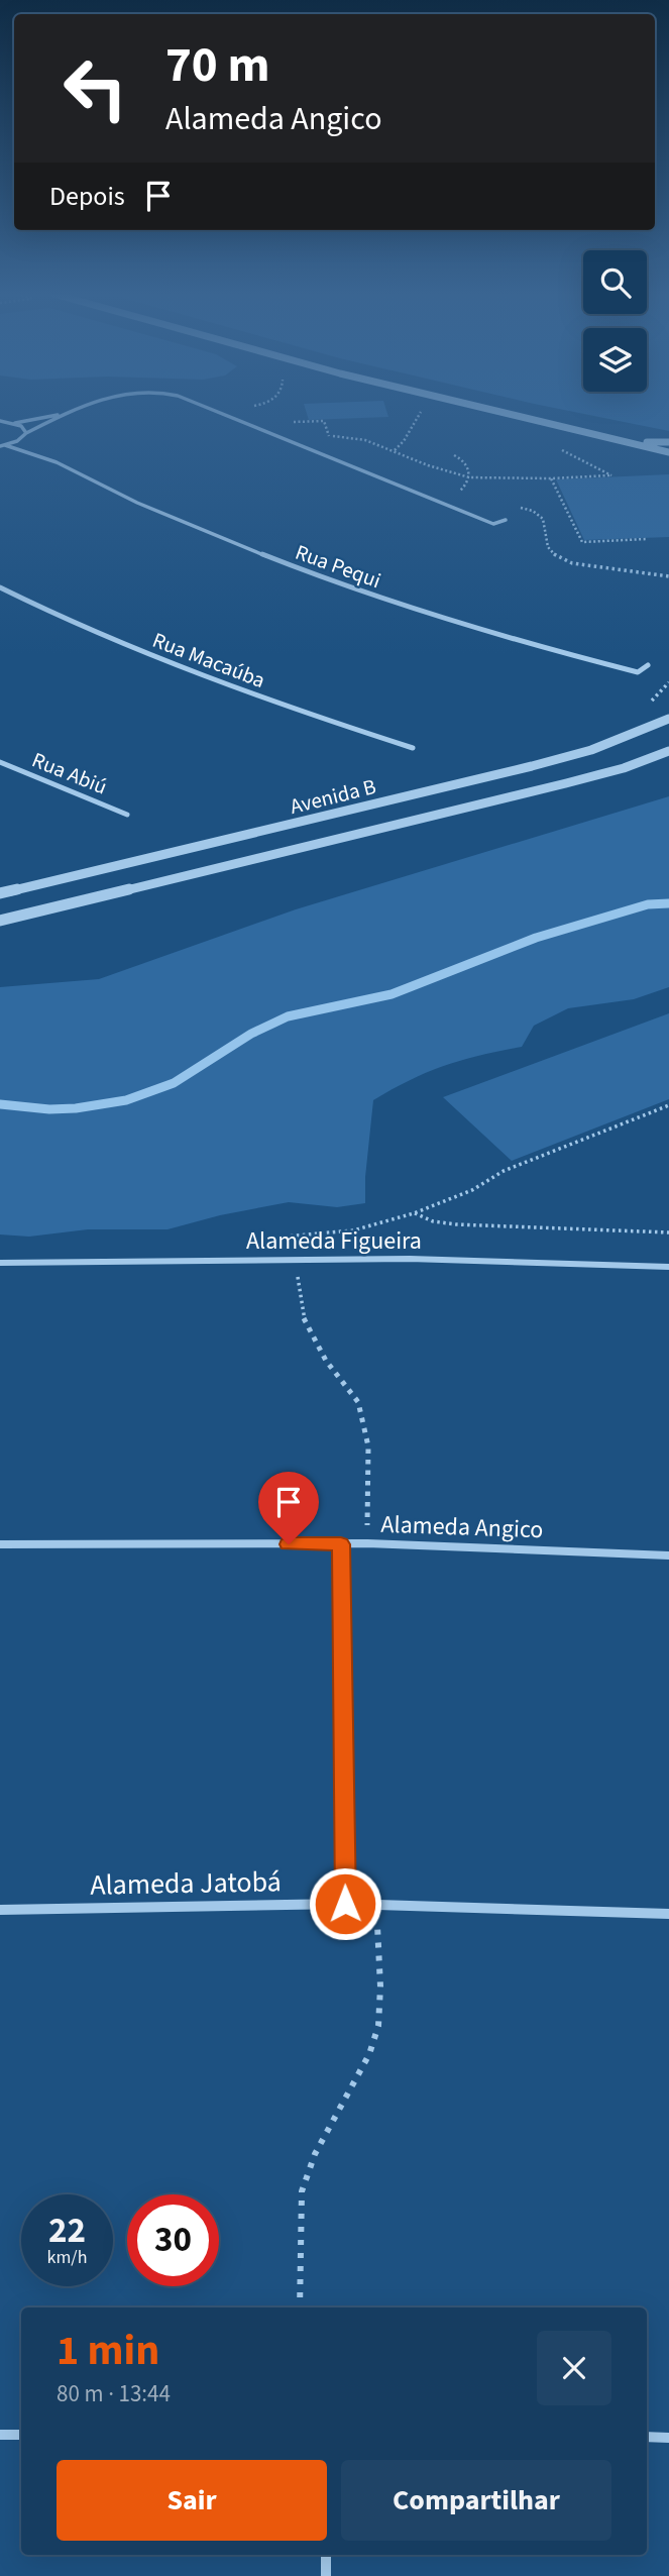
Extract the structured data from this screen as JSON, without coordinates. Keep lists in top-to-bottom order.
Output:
{
  "streets": {
    "street": [
      "Rua Pequi",
      "Rua Macaúba",
      "Rua Abiú",
      "Avenida B",
      "Alameda Figueira",
      "Alameda Angico",
      "Alameda Jatobá"
    ]
  },
  "page": {
    "turn": ["70 m", "Alameda Angico"],
    "then": "Depois",
    "speed": "22 km/h",
    "limit": "30",
    "heading": ["1 min", "80 m · 13:44"],
    "buttons": ["Sair", "Compartilhar"]
  }
}
